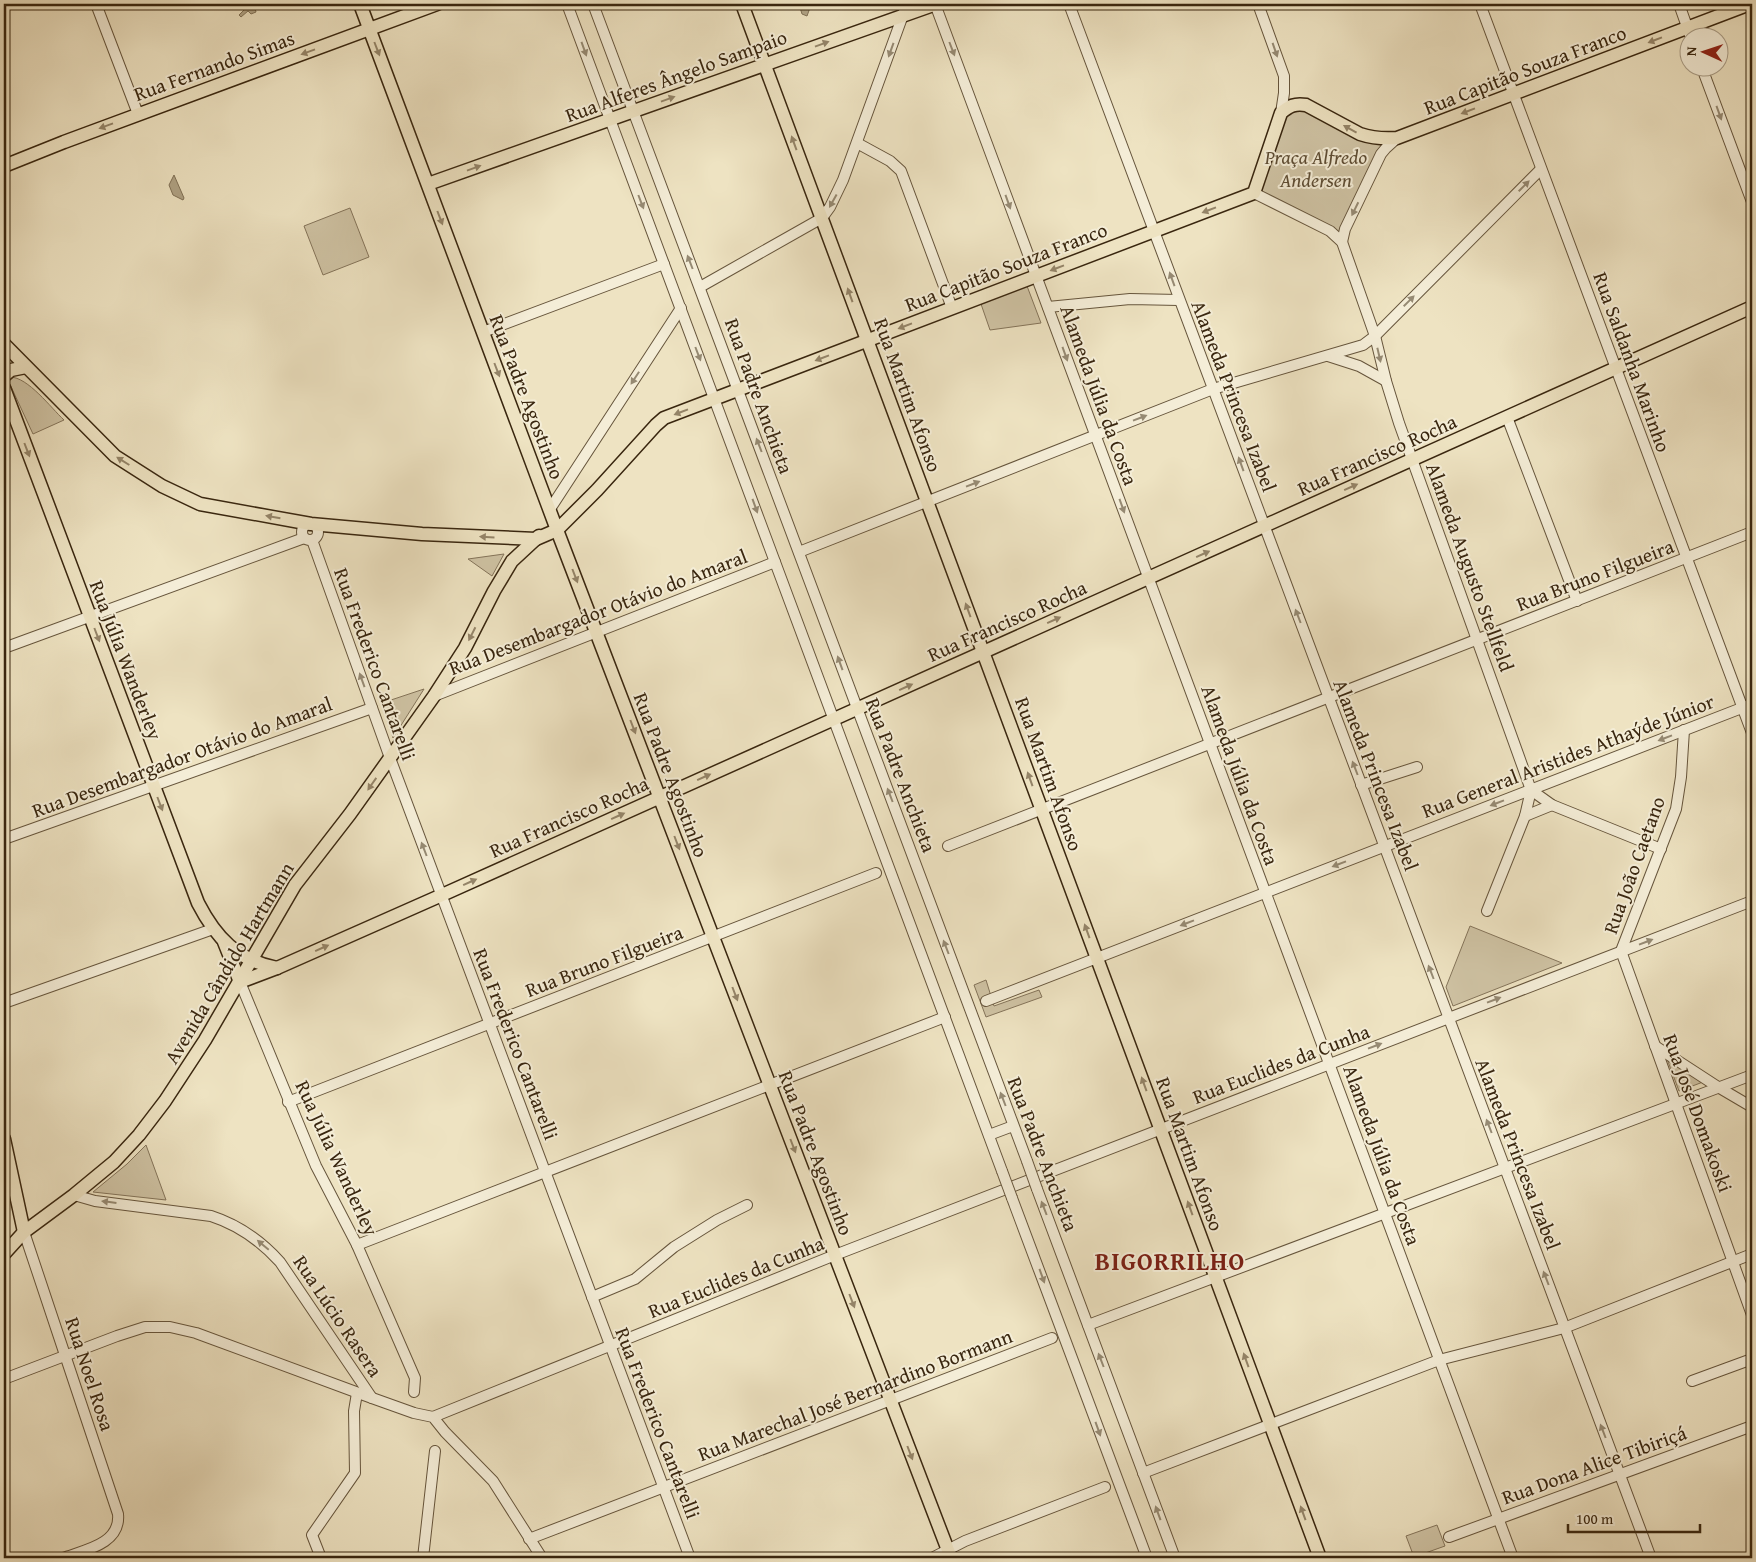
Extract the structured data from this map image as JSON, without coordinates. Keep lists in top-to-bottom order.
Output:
{
  "streets": {
    "main road": [
      "Rua Fernando Simas",
      "Rua Capitão Souza Franco",
      "Rua Alferes Ângelo Sampaio",
      "Rua Martim Afonso",
      "Rua Padre Agostinho",
      "Rua Francisco Rocha",
      "Rua Júlia Wanderley",
      "Avenida Cândido Hartmann"
    ],
    "street": [
      "Rua Saldanha Marinho",
      "Alameda Júlia da Costa",
      "Rua Padre Anchieta",
      "Alameda Princesa Izabel",
      "Alameda Augusto Stellfeld",
      "Rua Bruno Filgueira",
      "Rua Desembargador Otávio do Amaral",
      "Rua Frederico Cantarelli",
      "Rua General Aristides Athaýde Júnior",
      "Rua João Caetano",
      "Rua Euclides da Cunha",
      "Rua José Domakoski",
      "Rua Lúcio Rasera",
      "Rua Noel Rosa",
      "Rua Marechal José Bernardino Bormann",
      "Rua Dona Alice Tibiriçá"
    ]
  },
  "crossings": [
    ["Rua Fernando Simas", "Rua Padre Agostinho"],
    ["Rua Capitão Souza Franco", "Rua Saldanha Marinho"],
    ["Rua Capitão Souza Franco", "Rua Martim Afonso"],
    ["Rua Capitão Souza Franco", "Alameda Júlia da Costa"],
    ["Rua Capitão Souza Franco", "Rua Padre Anchieta"],
    ["Rua Capitão Souza Franco", "Alameda Princesa Izabel"],
    ["Rua Capitão Souza Franco", "Rua Padre Agostinho"],
    ["Rua Alferes Ângelo Sampaio", "Rua Martim Afonso"],
    ["Rua Alferes Ângelo Sampaio", "Alameda Júlia da Costa"],
    ["Rua Alferes Ângelo Sampaio", "Rua Padre Anchieta"],
    ["Rua Alferes Ângelo Sampaio", "Rua Padre Agostinho"],
    ["Rua Saldanha Marinho", "Rua Francisco Rocha"],
    ["Rua Saldanha Marinho", "Rua Bruno Filgueira"],
    ["Rua Saldanha Marinho", "Rua General Aristides Athaýde Júnior"],
    ["Rua Martim Afonso", "Rua Francisco Rocha"],
    ["Rua Martim Afonso", "Rua Bruno Filgueira"],
    ["Rua Martim Afonso", "Rua General Aristides Athaýde Júnior"],
    ["Rua Martim Afonso", "Rua Euclides da Cunha"],
    ["Alameda Júlia da Costa", "Rua Francisco Rocha"],
    ["Alameda Júlia da Costa", "Rua Bruno Filgueira"],
    ["Alameda Júlia da Costa", "Rua General Aristides Athaýde Júnior"],
    ["Alameda Júlia da Costa", "Rua Euclides da Cunha"],
    ["Alameda Júlia da Costa", "Rua Dona Alice Tibiriçá"],
    ["Rua Padre Anchieta", "Rua Francisco Rocha"],
    ["Alameda Princesa Izabel", "Rua Francisco Rocha"],
    ["Alameda Princesa Izabel", "Rua Bruno Filgueira"],
    ["Alameda Princesa Izabel", "Rua General Aristides Athaýde Júnior"],
    ["Alameda Princesa Izabel", "Rua Euclides da Cunha"],
    ["Alameda Princesa Izabel", "Rua Dona Alice Tibiriçá"],
    ["Rua Padre Agostinho", "Rua Francisco Rocha"],
    ["Rua Padre Agostinho", "Rua Bruno Filgueira"],
    ["Rua Padre Agostinho", "Rua Desembargador Otávio do Amaral"],
    ["Rua Padre Agostinho", "Rua Euclides da Cunha"],
    ["Rua Padre Agostinho", "Rua Marechal José Bernardino Bormann"],
    ["Rua Francisco Rocha", "Alameda Augusto Stellfeld"],
    ["Rua Francisco Rocha", "Rua Júlia Wanderley"],
    ["Rua Francisco Rocha", "Rua Frederico Cantarelli"],
    ["Rua Francisco Rocha", "Avenida Cândido Hartmann"],
    ["Alameda Augusto Stellfeld", "Rua Bruno Filgueira"],
    ["Alameda Augusto Stellfeld", "Rua General Aristides Athaýde Júnior"],
    ["Rua Bruno Filgueira", "Rua Júlia Wanderley"],
    ["Rua Bruno Filgueira", "Rua Frederico Cantarelli"],
    ["Rua Desembargador Otávio do Amaral", "Rua Júlia Wanderley"],
    ["Rua Desembargador Otávio do Amaral", "Rua Frederico Cantarelli"],
    ["Rua Desembargador Otávio do Amaral", "Avenida Cândido Hartmann"],
    ["Rua Júlia Wanderley", "Avenida Cândido Hartmann"],
    ["Rua Frederico Cantarelli", "Avenida Cândido Hartmann"],
    ["Rua Frederico Cantarelli", "Rua Euclides da Cunha"],
    ["Rua Frederico Cantarelli", "Rua Marechal José Bernardino Bormann"],
    ["Rua General Aristides Athaýde Júnior", "Rua João Caetano"],
    ["Rua João Caetano", "Rua Euclides da Cunha"],
    ["Rua João Caetano", "Rua José Domakoski"],
    ["Avenida Cândido Hartmann", "Rua Lúcio Rasera"],
    ["Avenida Cândido Hartmann", "Rua Noel Rosa"],
    ["Rua Euclides da Cunha", "Rua José Domakoski"],
    ["Rua Euclides da Cunha", "Rua Lúcio Rasera"]
  ],
  "one_way": [
    "Rua Fernando Simas",
    "Rua Capitão Souza Franco",
    "Rua Alferes Ângelo Sampaio",
    "Rua Martim Afonso",
    "Alameda Princesa Izabel",
    "Rua Padre Agostinho",
    "Rua Francisco Rocha",
    "Rua Júlia Wanderley",
    "Rua General Aristides Athaýde Júnior",
    "Avenida Cândido Hartmann",
    "Rua Lúcio Rasera"
  ],
  "districts": ["BIGORRILHO"],
  "parks": ["Praça Alfredo Andersen"],
  "scale_bar": "100 m",
  "north": "left"
}
